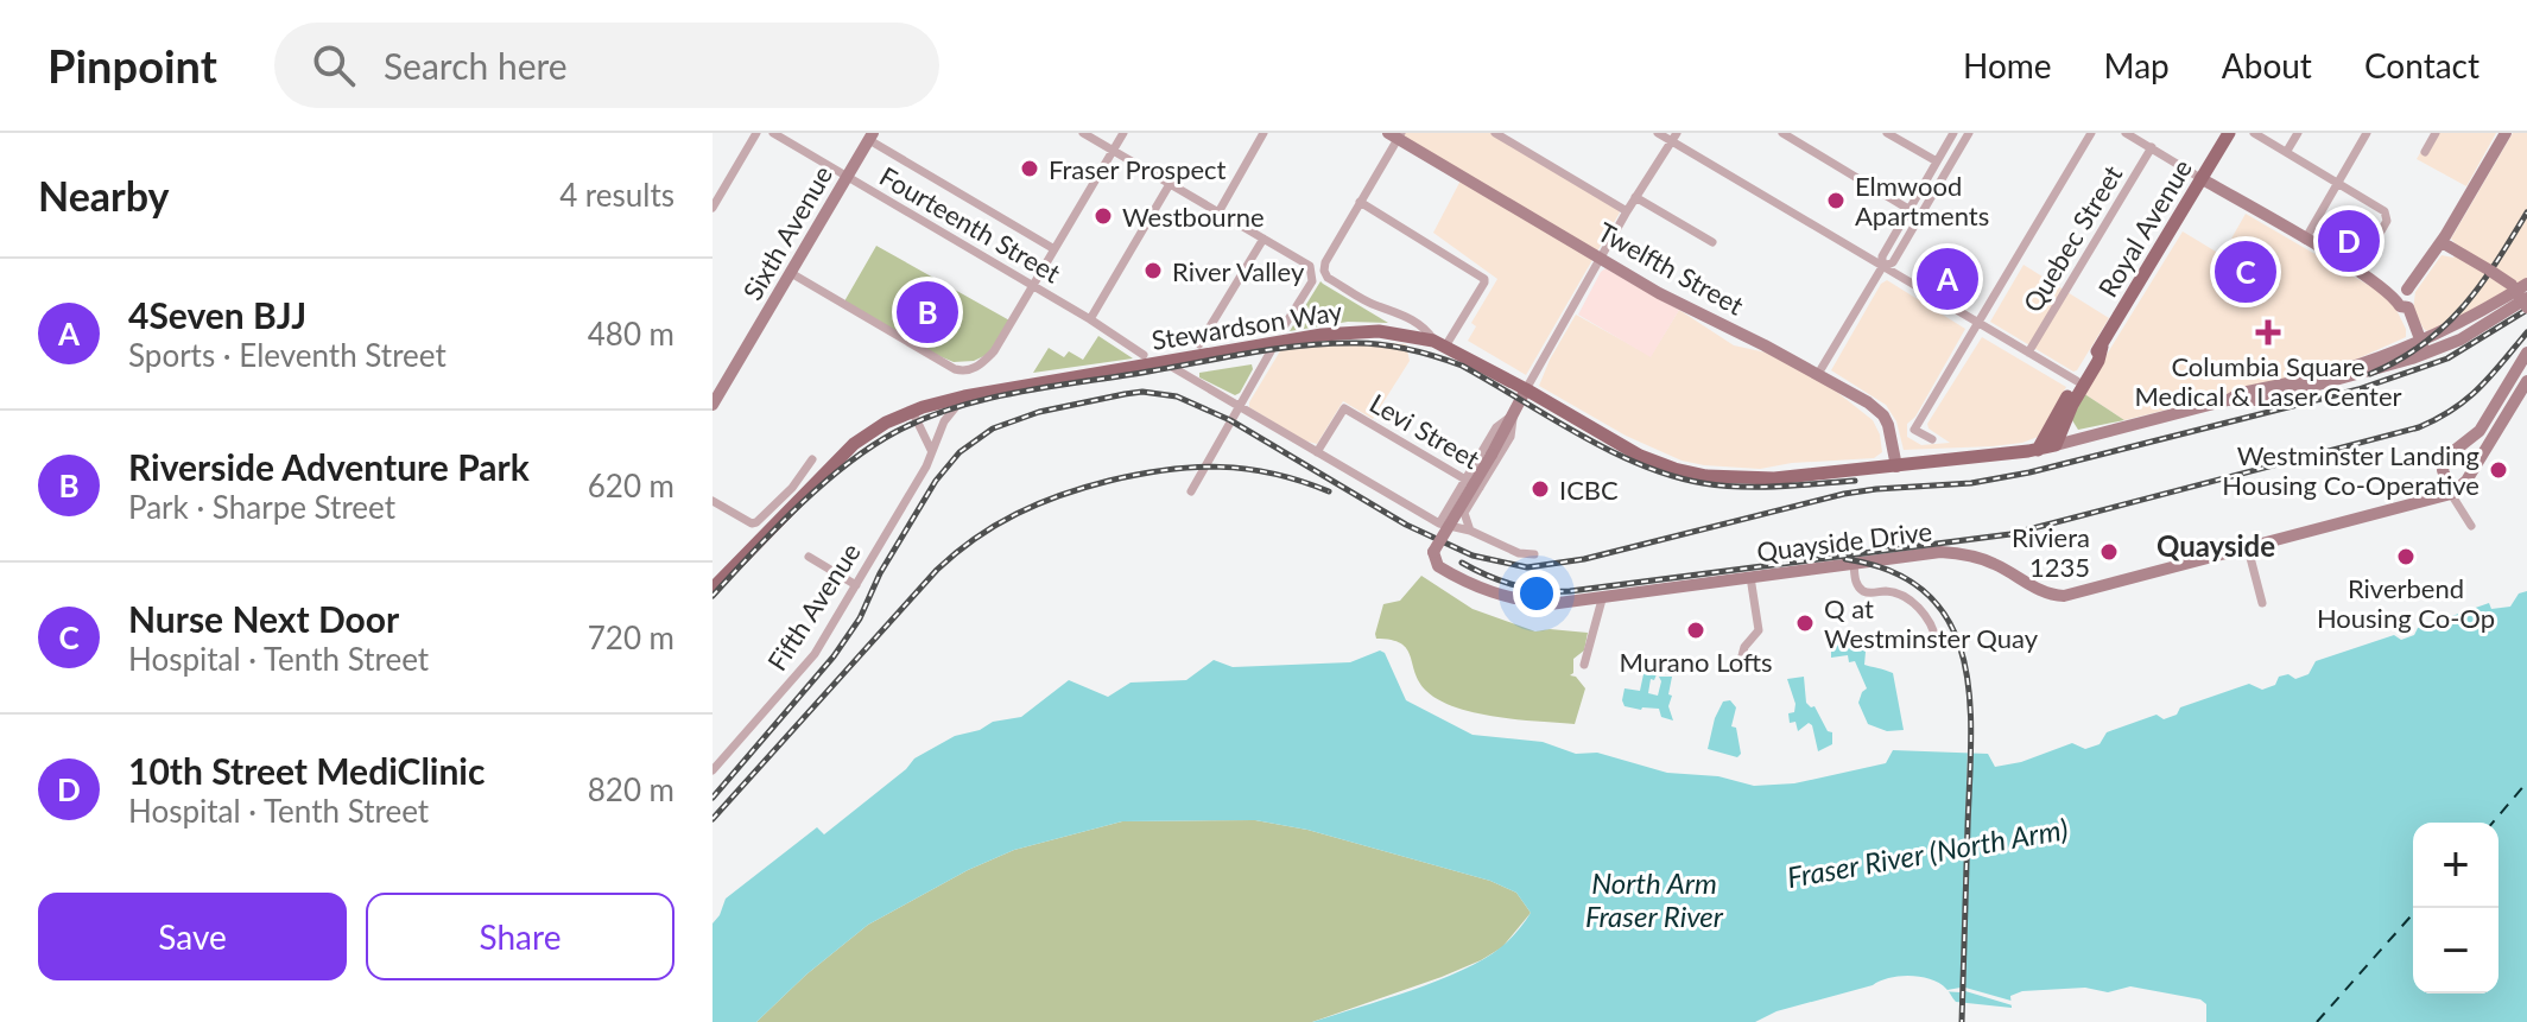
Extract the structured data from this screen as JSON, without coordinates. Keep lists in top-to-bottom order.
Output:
{
  "streets": {
    "main road": ["Royal Avenue", "Stewardson Way"],
    "street": [
      "Fourteenth Street",
      "Sixth Avenue",
      "Quebec Street",
      "Twelfth Street",
      "Levi Street",
      "Quayside Drive",
      "Fifth Avenue"
    ]
  },
  "crossings": [
    ["Fourteenth Street", "Sixth Avenue"],
    ["Royal Avenue", "Stewardson Way"],
    ["Twelfth Street", "Stewardson Way"],
    ["Stewardson Way", "Quayside Drive"],
    ["Stewardson Way", "Fifth Avenue"]
  ],
  "districts": ["Quayside"],
  "water": ["Fraser River (North Arm)", "North Arm Fraser River"],
  "places": {
    "other": [
      "Fraser Prospect",
      "Elmwood Apartments",
      "Westbourne",
      "River Valley",
      "Westminster Landing Housing Co-Operative",
      "ICBC",
      "Riviera 1235",
      "Riverbend Housing Co-Op",
      "Q at Westminster Quay",
      "Murano Lofts"
    ],
    "health": ["Columbia Square Medical & Laser Center"]
  },
  "page": {
    "header": "Pinpoint",
    "search": "Search here",
    "nav": [
      "Home",
      "Map",
      "About",
      "Contact"
    ],
    "heading": ["Nearby", "4 results"],
    "pins": [
      "D",
      "C",
      "A",
      "B"
    ],
    "list": [
      {
        "mark": "A",
        "name": "4Seven BJJ",
        "note": "Sports · Eleventh Street",
        "value": "480 m"
      },
      {
        "mark": "B",
        "name": "Riverside Adventure Park",
        "note": "Park · Sharpe Street",
        "value": "620 m"
      },
      {
        "mark": "C",
        "name": "Nurse Next Door",
        "note": "Hospital · Tenth Street",
        "value": "720 m"
      },
      {
        "mark": "D",
        "name": "10th Street MediClinic",
        "note": "Hospital · Tenth Street",
        "value": "820 m"
      }
    ],
    "map_buttons": ["+", "−"],
    "buttons": ["Save", "Share"]
  }
}
